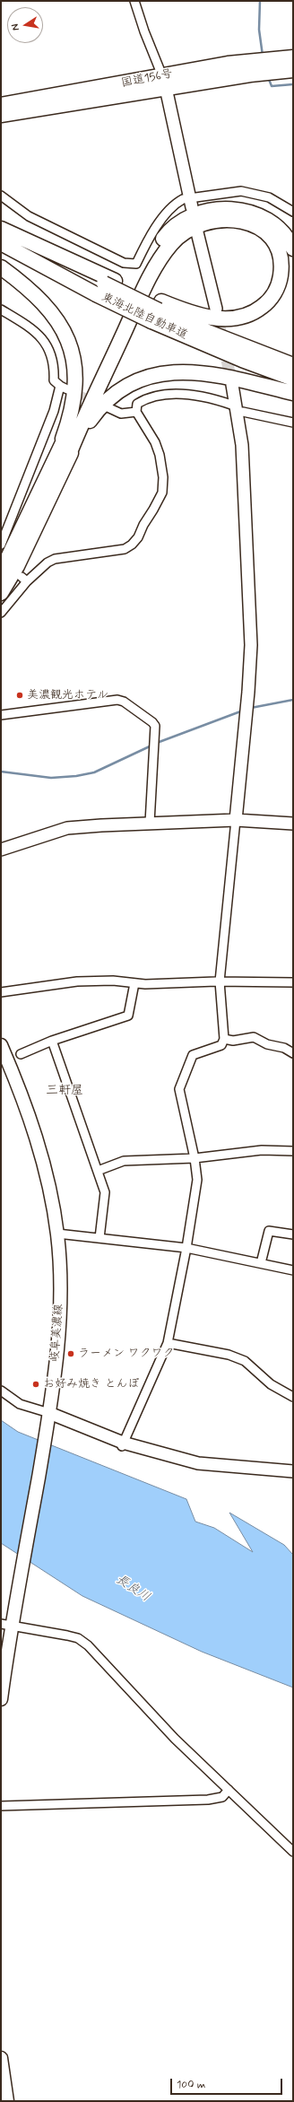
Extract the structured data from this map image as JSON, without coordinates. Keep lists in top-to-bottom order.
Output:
{
  "streets": {
    "highway": ["国道156号", "東海北陸自動車道"],
    "main road": ["岐阜美濃線"]
  },
  "districts": ["三軒屋"],
  "water": ["長良川"],
  "places": ["美濃観光ホテル", "ラーメン ワクワク", "お好み焼き とんぼ"],
  "scale_bar": "100 m",
  "north": "left"
}
